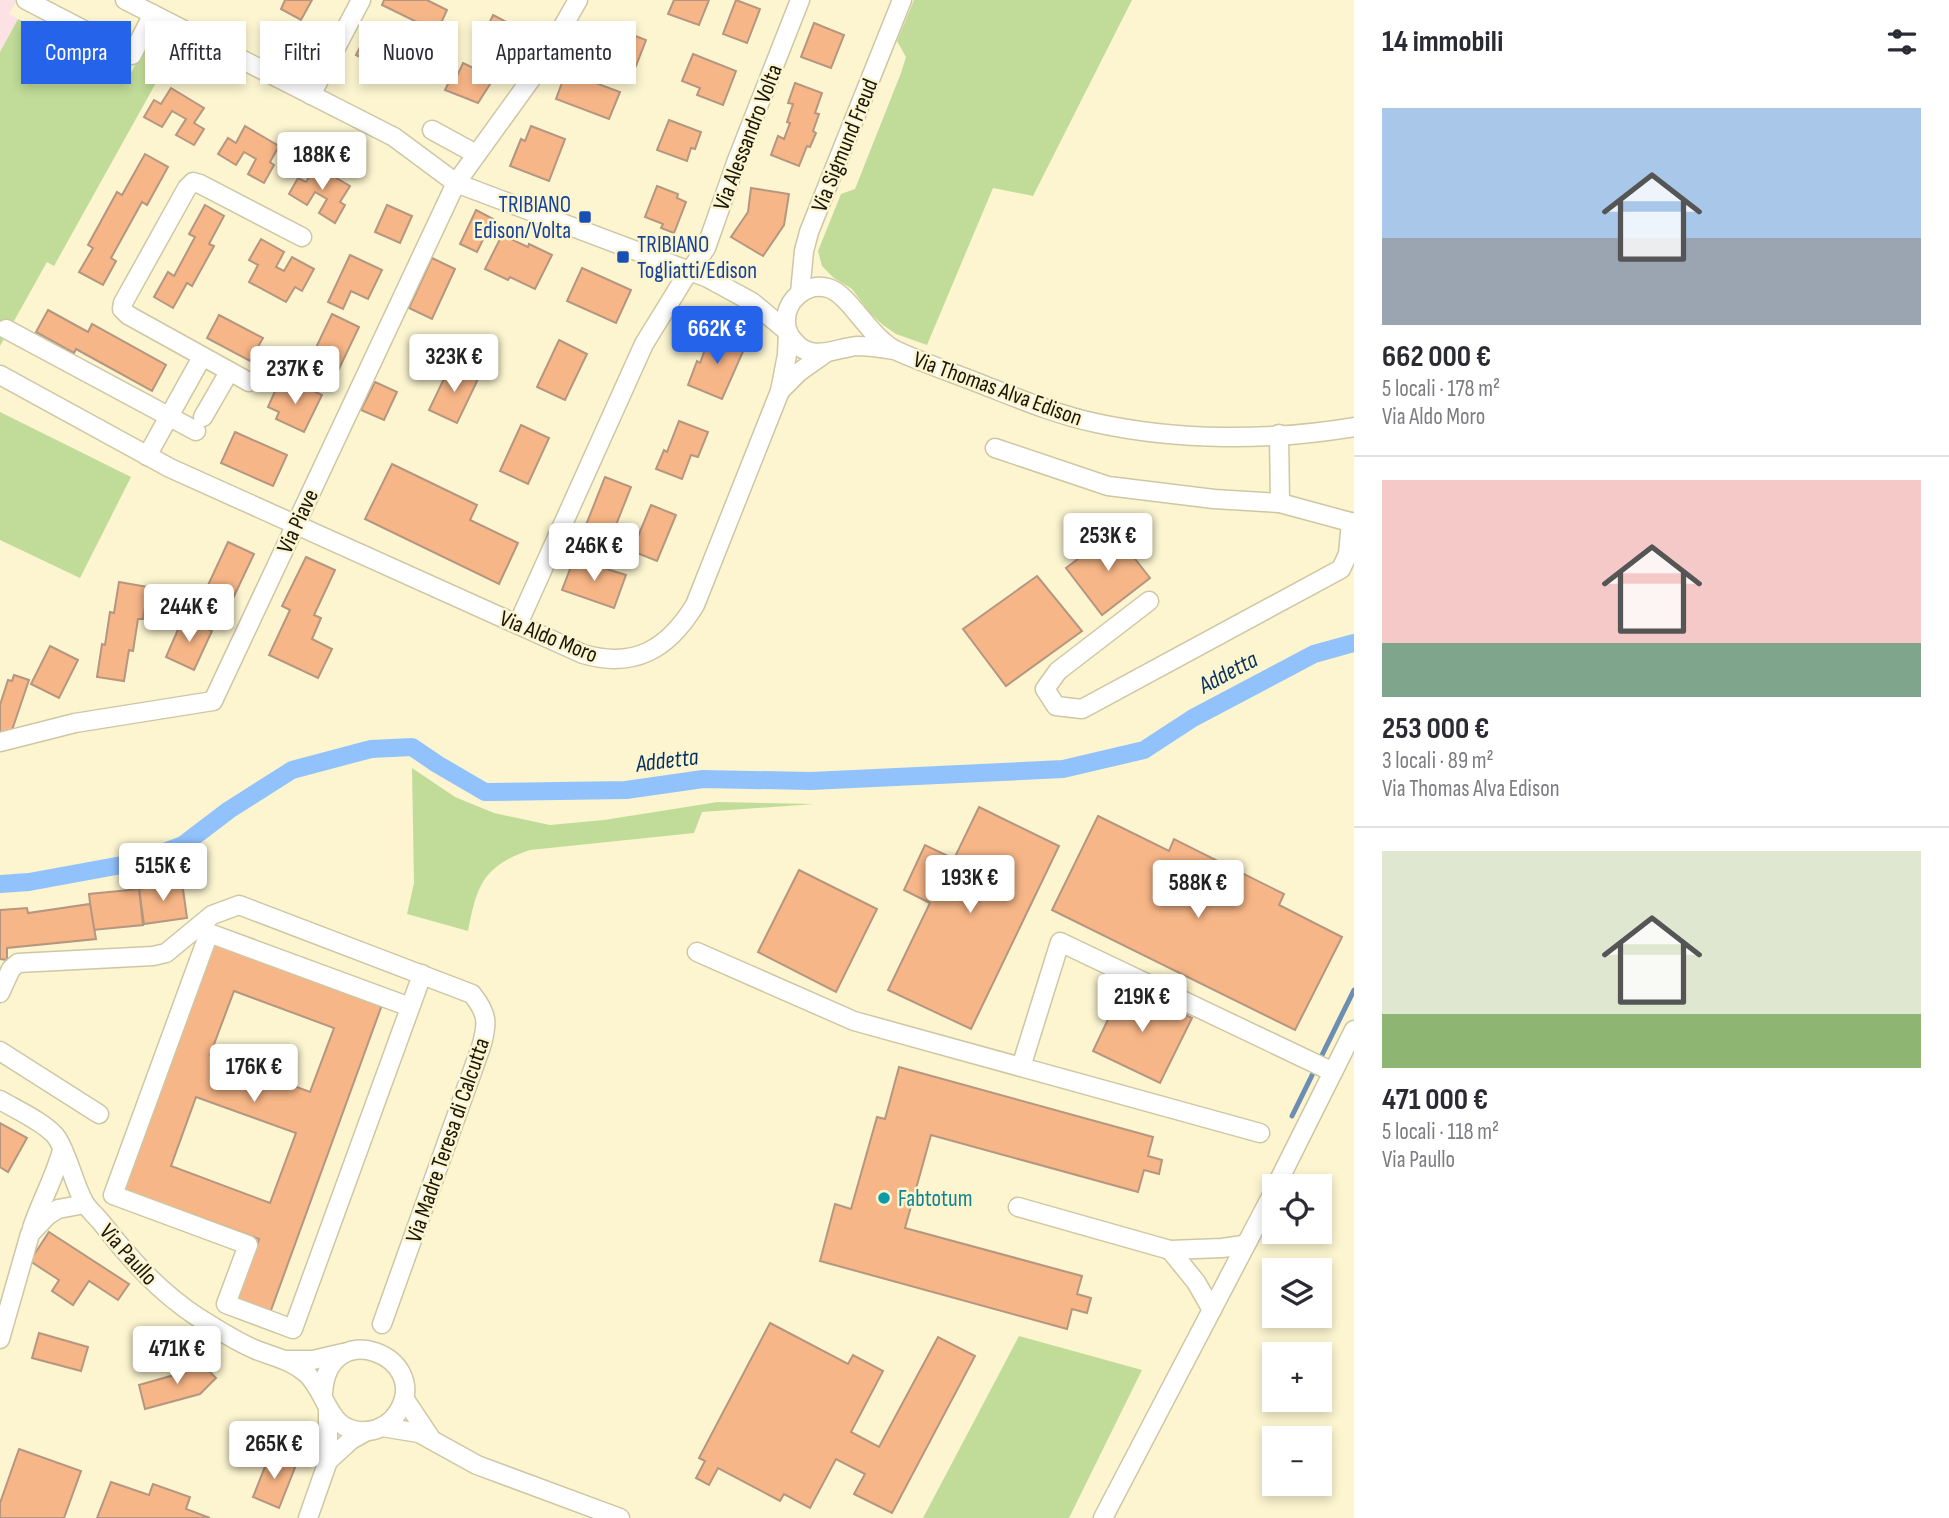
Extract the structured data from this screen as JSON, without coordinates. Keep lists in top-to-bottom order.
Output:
{
  "streets": {
    "street": [
      "Via Alessandro Volta",
      "Via Sigmund Freud",
      "Via Thomas Alva Edison",
      "Via Piave",
      "Via Aldo Moro",
      "Via Madre Teresa di Calcutta",
      "Via Paullo"
    ]
  },
  "crossings": [
    ["Via Alessandro Volta", "Via Aldo Moro"],
    ["Via Sigmund Freud", "Via Thomas Alva Edison"],
    ["Via Sigmund Freud", "Via Aldo Moro"],
    ["Via Thomas Alva Edison", "Via Aldo Moro"],
    ["Via Piave", "Via Aldo Moro"],
    ["Via Madre Teresa di Calcutta", "Via Paullo"]
  ],
  "water": ["Addetta"],
  "places": {
    "transit": ["TRIBIANO Edison/Volta", "TRIBIANO Togliatti/Edison"],
    "other": ["Fabtotum"]
  },
  "page": {
    "heading": "14 immobili",
    "chip": [
      "Compra",
      "Affitta",
      "Filtri",
      "Nuovo",
      "Appartamento"
    ],
    "list": [
      {
        "name": "662 000 €",
        "note": "5 locali · 178 m² · Via Aldo Moro"
      },
      {
        "name": "253 000 €",
        "note": "3 locali · 89 m² · Via Thomas Alva Edison"
      },
      {
        "name": "471 000 €",
        "note": "5 locali · 118 m² · Via Paullo"
      }
    ],
    "price": [
      "188K €",
      "662K €",
      "323K €",
      "237K €",
      "253K €",
      "246K €",
      "244K €",
      "515K €",
      "193K €",
      "588K €",
      "219K €",
      "176K €",
      "471K €",
      "265K €"
    ],
    "map_buttons": ["+", "−"]
  }
}
